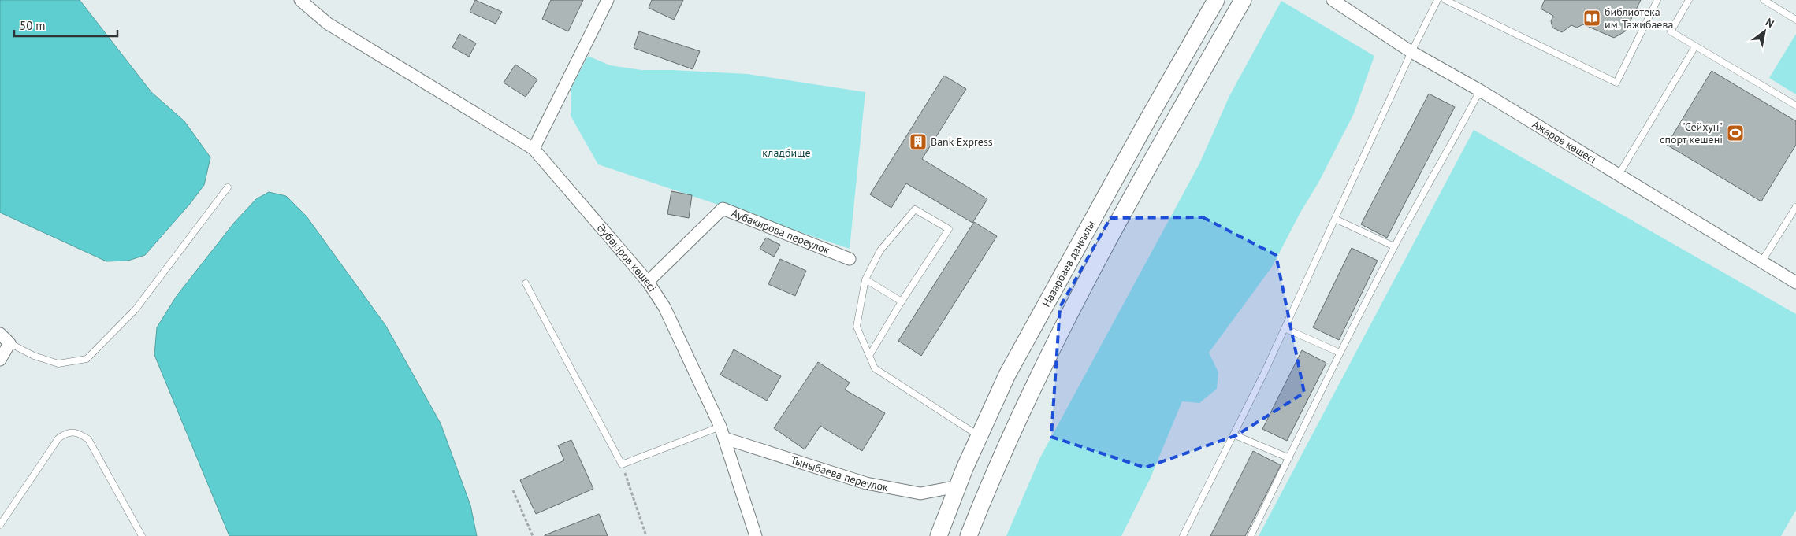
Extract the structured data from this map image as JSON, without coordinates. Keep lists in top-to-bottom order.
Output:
{
  "streets": {
    "main road": ["Назарбаев даңғылы"],
    "street": [
      "Ажаров көшесі",
      "Аубакирова переулок",
      "Әубәкіров көшесі",
      "Тыныбаева переулок"
    ]
  },
  "crossings": [
    ["Аубакирова переулок", "Әубәкіров көшесі"],
    ["Әубәкіров көшесі", "Тыныбаева переулок"],
    ["Назарбаев даңғылы", "Тыныбаева переулок"]
  ],
  "parks": ["кладбище"],
  "places": {
    "library": ["библиотека им. Тажибаева"],
    "sports": ["\"Сейхун\" спорт кешені"],
    "building": ["Bank Express"]
  },
  "scale_bar": "50 m",
  "north": "top right"
}
